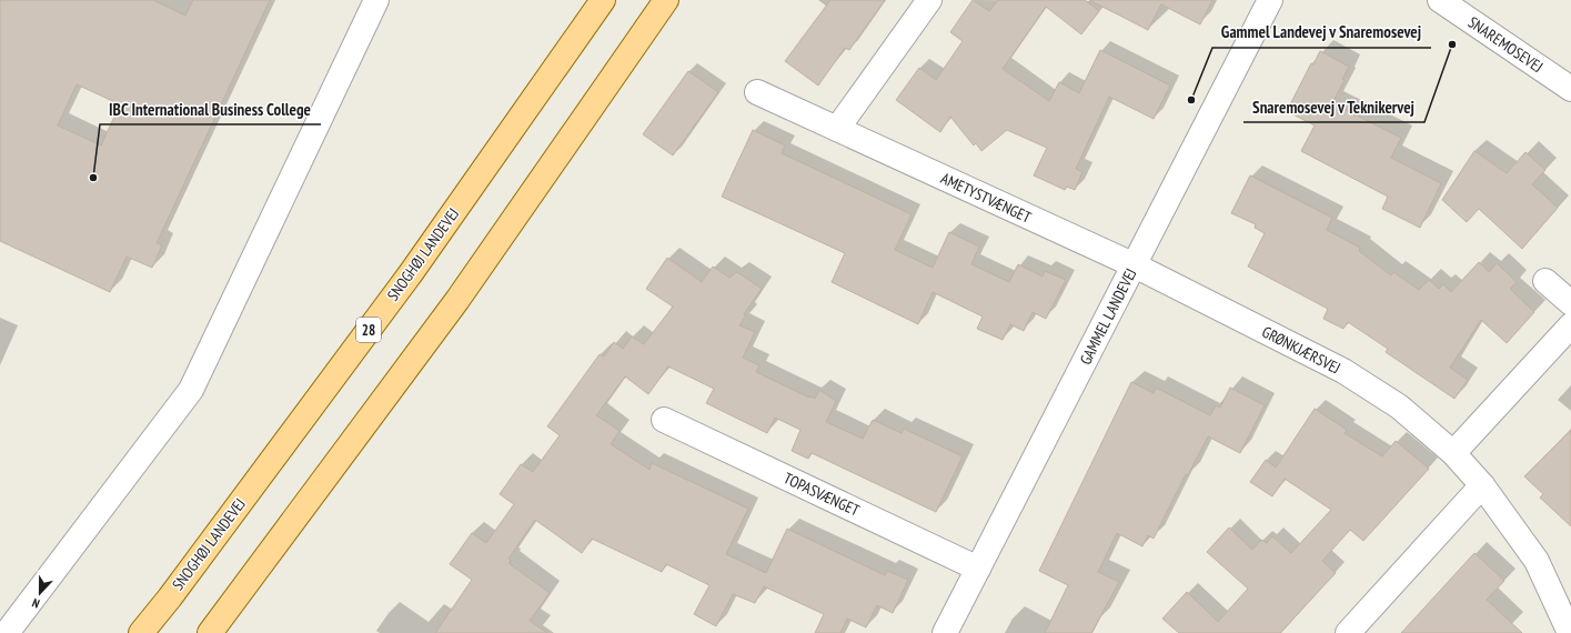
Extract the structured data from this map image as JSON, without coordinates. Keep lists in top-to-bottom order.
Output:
{
  "streets": {
    "main road": ["SNOGHØJ LANDEVEJ", "28"],
    "street": [
      "SNAREMOSEVEJ",
      "AMETYSTVÆNGET",
      "GAMMEL LANDEVEJ",
      "GRØNKJÆRSVEJ",
      "TOPASVÆNGET"
    ]
  },
  "crossings": [
    ["AMETYSTVÆNGET", "GAMMEL LANDEVEJ"],
    ["AMETYSTVÆNGET", "GRØNKJÆRSVEJ"],
    ["GAMMEL LANDEVEJ", "GRØNKJÆRSVEJ"],
    ["GAMMEL LANDEVEJ", "TOPASVÆNGET"]
  ],
  "places": ["Snaremosevej v Teknikervej", "Gammel Landevej v Snaremosevej", "IBC International Business College"],
  "north": "bottom"
}
